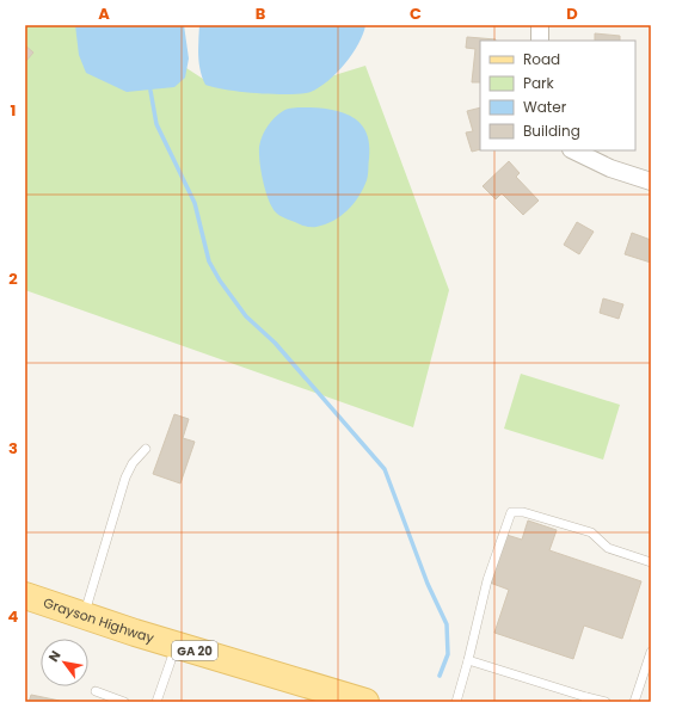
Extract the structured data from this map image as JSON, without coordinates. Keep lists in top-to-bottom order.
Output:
{
  "streets": {
    "main road": ["Grayson Highway", "GA 20"]
  },
  "legend": [
    "Road",
    "Park",
    "Water",
    "Building"
  ],
  "north": "top left",
  "grid": {
    "columns": [
      "A",
      "B",
      "C",
      "D"
    ],
    "rows": [
      "1",
      "2",
      "3",
      "4"
    ]
  }
}
